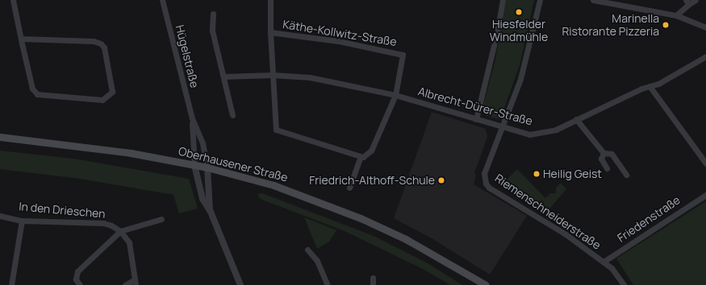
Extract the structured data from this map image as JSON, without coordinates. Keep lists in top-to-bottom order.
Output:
{
  "streets": {
    "main road": ["Oberhausener Straße"],
    "street": [
      "Käthe-Kollwitz-Straße",
      "Hügelstraße",
      "Albrecht-Dürer-Straße",
      "In den Drieschen",
      "Riemenschneiderstraße",
      "Friedenstraße"
    ]
  },
  "crossings": [
    ["Käthe-Kollwitz-Straße", "Albrecht-Dürer-Straße"],
    ["Hügelstraße", "Oberhausener Straße"],
    ["Albrecht-Dürer-Straße", "Riemenschneiderstraße"],
    ["Riemenschneiderstraße", "Friedenstraße"]
  ],
  "places": [
    "Hiesfelder Windmühle",
    "Marinella Ristorante Pizzeria",
    "Heilig Geist",
    "Friedrich-Althoff-Schule"
  ]
}
